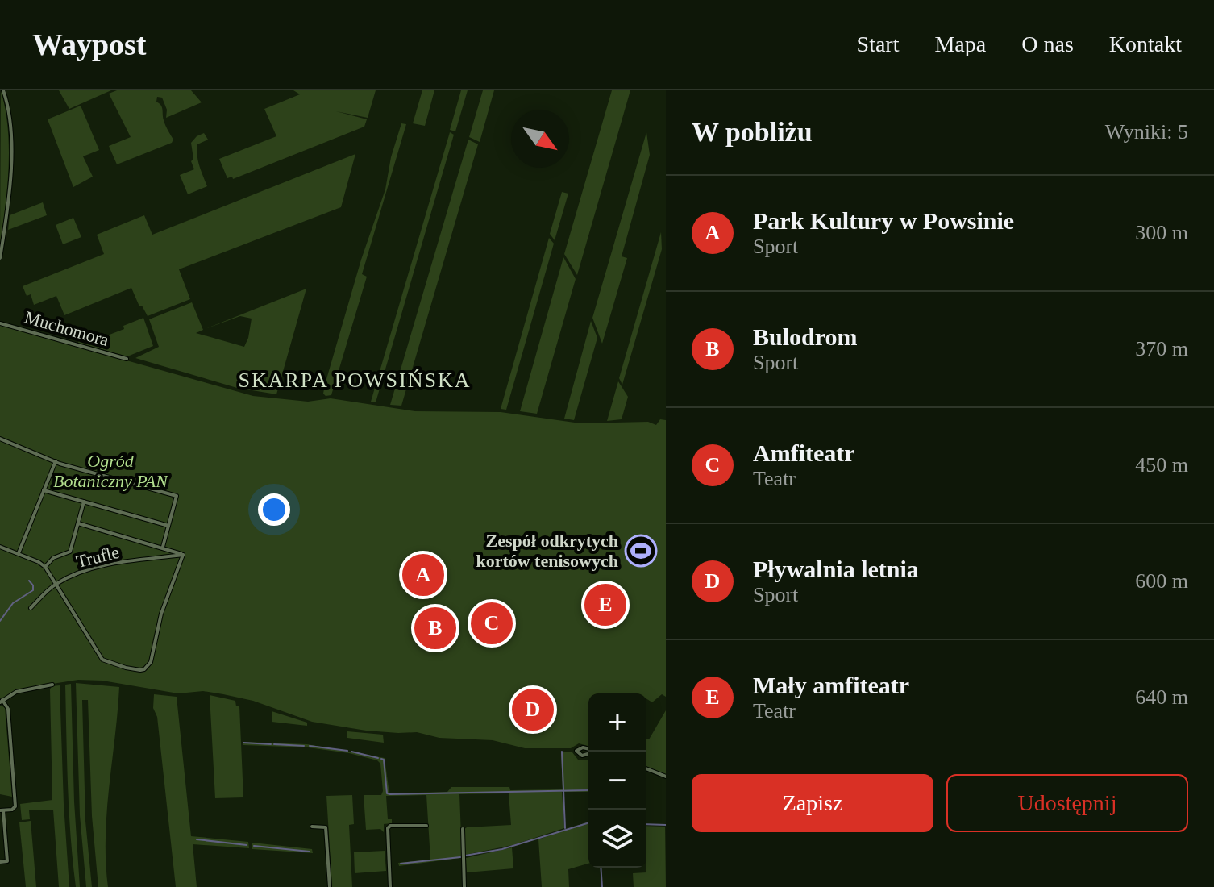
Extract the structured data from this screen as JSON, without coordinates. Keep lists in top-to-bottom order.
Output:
{
  "streets": {
    "street": ["Muchomora", "Trufle"]
  },
  "districts": ["SKARPA POWSIŃSKA"],
  "parks": ["Ogród Botaniczny PAN"],
  "places": {
    "sports": ["Zespół odkrytych kortów tenisowych"]
  },
  "north": "bottom right",
  "page": {
    "header": "Waypost",
    "nav": [
      "Start",
      "Mapa",
      "O nas",
      "Kontakt"
    ],
    "heading": ["W pobliżu", "Wyniki: 5"],
    "list": [
      {
        "mark": "A",
        "name": "Park Kultury w Powsinie",
        "note": "Sport",
        "value": "300 m"
      },
      {
        "mark": "B",
        "name": "Bulodrom",
        "note": "Sport",
        "value": "370 m"
      },
      {
        "mark": "C",
        "name": "Amfiteatr",
        "note": "Teatr",
        "value": "450 m"
      },
      {
        "mark": "D",
        "name": "Pływalnia letnia",
        "note": "Sport",
        "value": "600 m"
      },
      {
        "mark": "E",
        "name": "Mały amfiteatr",
        "note": "Teatr",
        "value": "640 m"
      }
    ],
    "pins": [
      "A",
      "E",
      "C",
      "B",
      "D"
    ],
    "map_buttons": ["+", "−"],
    "buttons": ["Zapisz", "Udostępnij"]
  }
}
